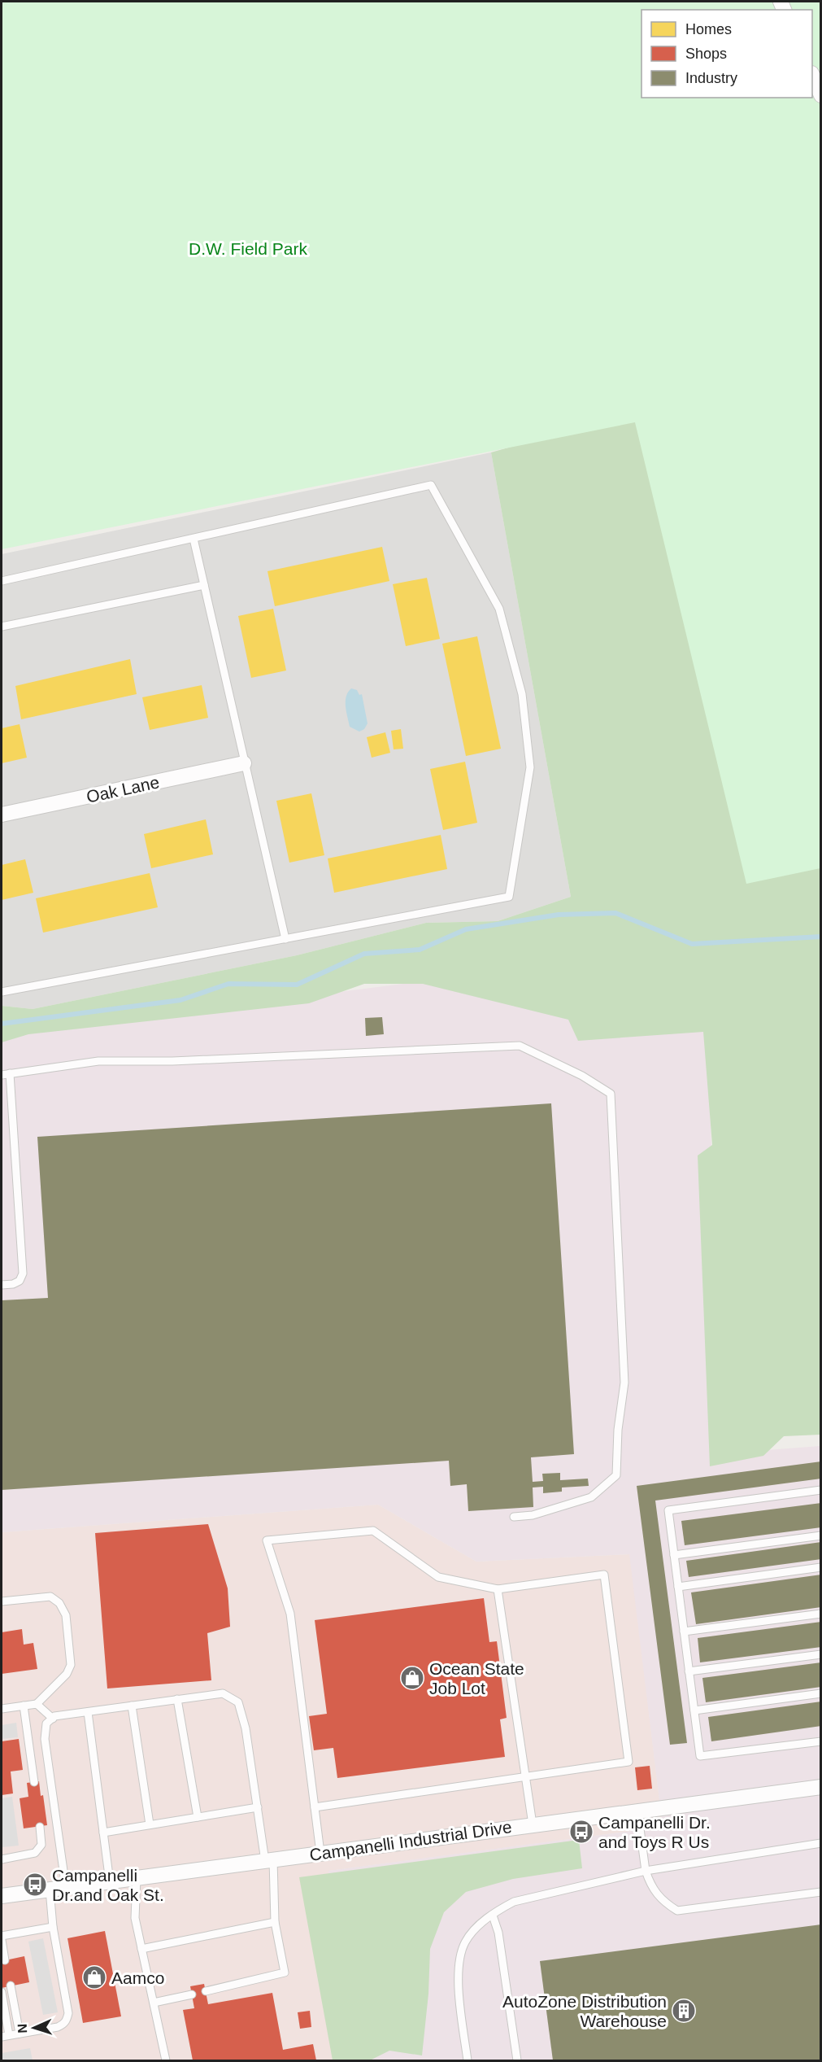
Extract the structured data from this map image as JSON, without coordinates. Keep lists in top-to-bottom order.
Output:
{
  "streets": {
    "street": ["Oak Lane", "Campanelli Industrial Drive"]
  },
  "parks": ["D.W. Field Park"],
  "places": {
    "shop": ["Ocean State Job Lot", "Aamco"],
    "bus stop": ["Campanelli Dr. and Toys R Us", "Campanelli Dr.and Oak St."],
    "building": ["AutoZone Distribution Warehouse"]
  },
  "legend": ["Homes", "Shops", "Industry"],
  "north": "left"
}
